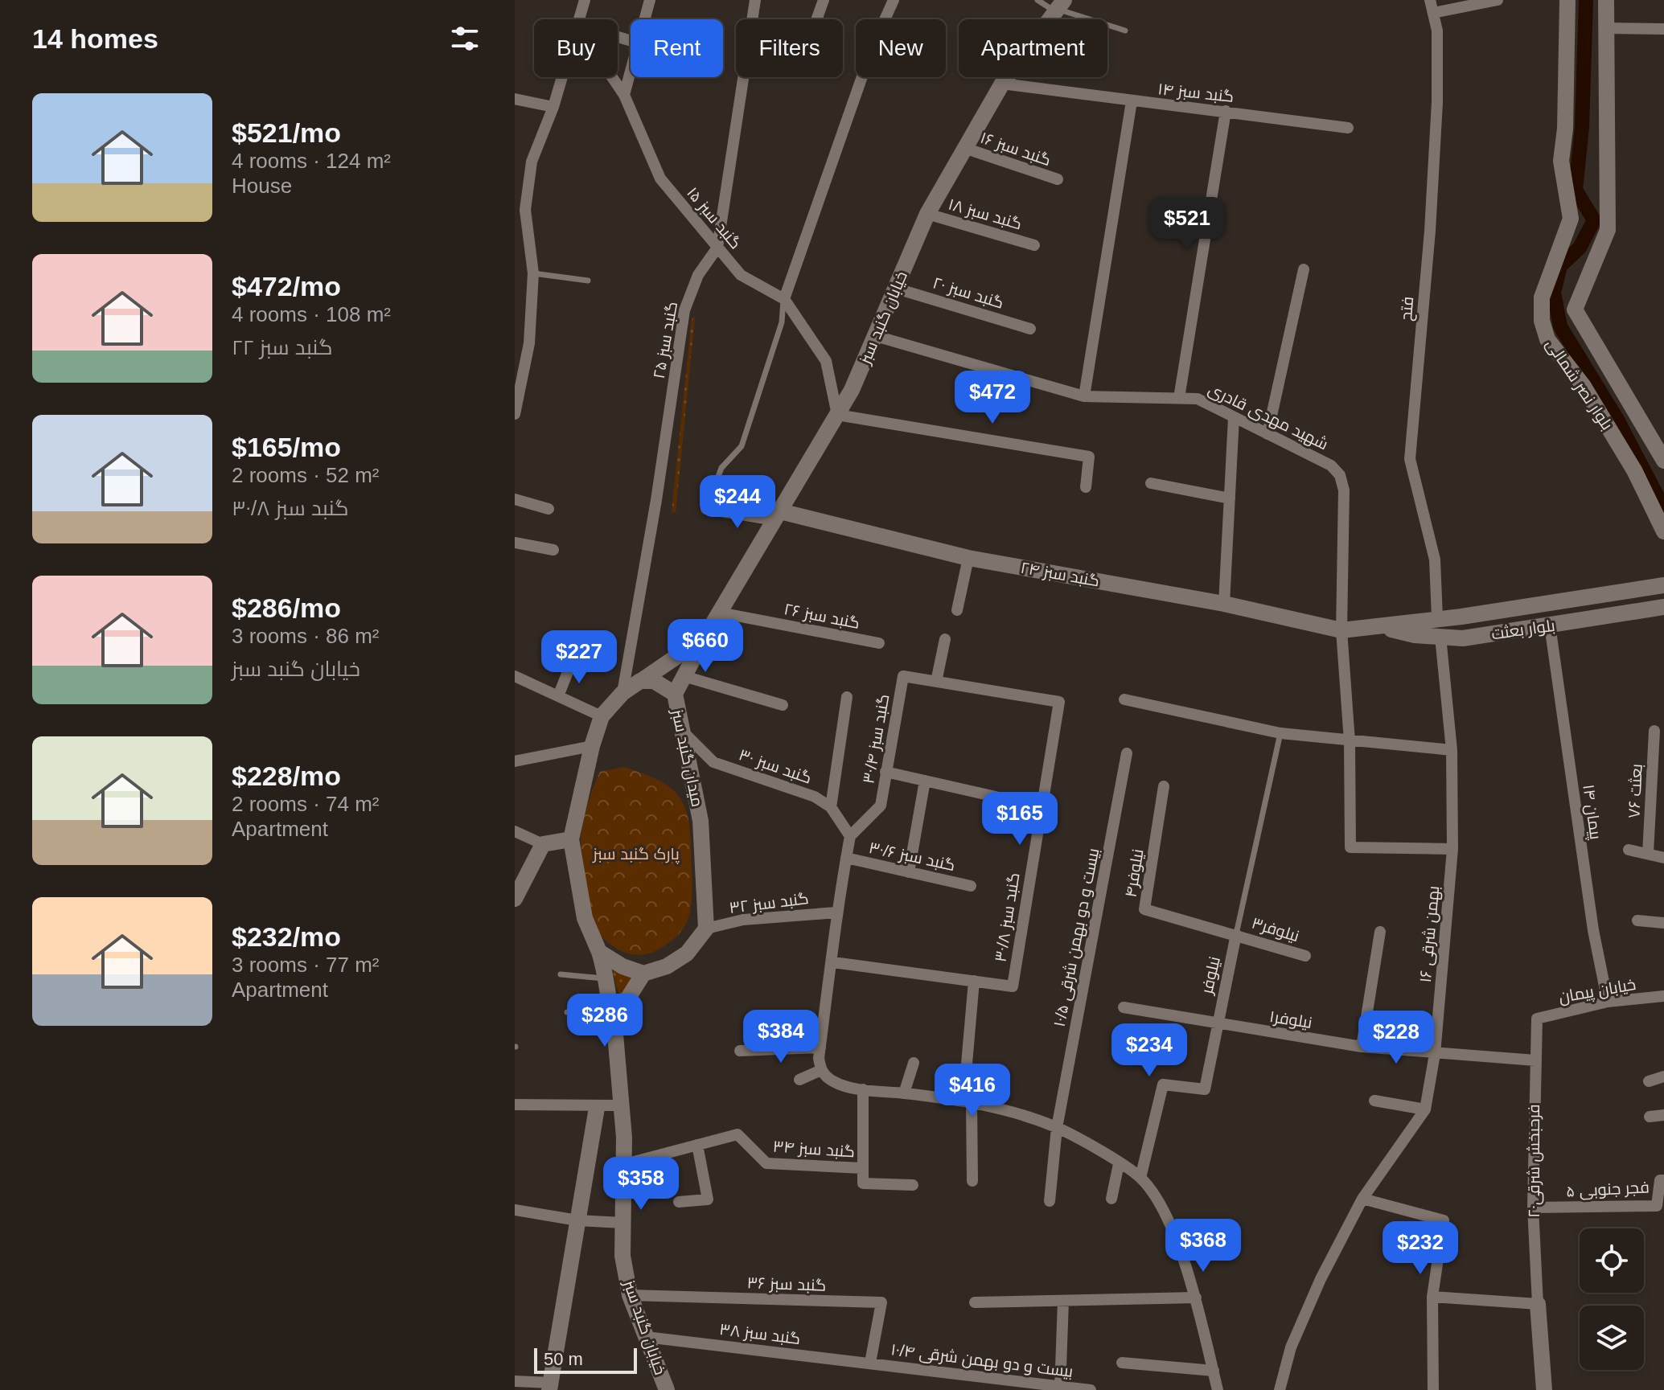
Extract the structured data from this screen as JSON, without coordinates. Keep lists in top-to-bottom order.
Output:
{
  "streets": {
    "street": [
      "گنبد سبز ۱۴",
      "گنبد سبز ۱۶",
      "گنبد سبز ۱۸",
      "گنبد سبز ۱۵",
      "گنبد سبز ۲۰",
      "فتح",
      "خیابان گنبد سبز",
      "گنبد سبز ۲۵",
      "بلوار نصر شمالی",
      "شهید مهدی قادری",
      "گنبد سبز ۲۴",
      "گنبد سبز ۲۶",
      "بلوار بعثت",
      "گنبد سبز ۳۰/۴",
      "میدان گنبد سبز",
      "گنبد سبز ۳۰",
      "بعثت ۷۶",
      "پیمان ۱۴",
      "گنبد سبز ۳۰/۶",
      "نیلوفر۴",
      "گنبد سبز ۳۲",
      "گنبد سبز ۳۰/۸",
      "نیلوفر۳",
      "بهمن شرقی ۱۶",
      "بیست و دو بهمن شرقی ۱۰/۵",
      "نیلوفر",
      "خیابان پیمان",
      "نیلوفر۱",
      "گنبد سبز ۳۴",
      "فرحبخش شرقی۲۰",
      "فجر جنوبی ۵",
      "گنبد سبز ۳۶",
      "گنبد سبز ۳۸",
      "بیست و دو بهمن شرقی ۱۰/۴"
    ]
  },
  "crossings": [
    ["گنبد سبز ۱۴", "خیابان گنبد سبز"],
    ["گنبد سبز ۱۶", "خیابان گنبد سبز"],
    ["گنبد سبز ۱۸", "خیابان گنبد سبز"],
    ["گنبد سبز ۱۵", "خیابان گنبد سبز"],
    ["گنبد سبز ۱۵", "گنبد سبز ۲۵"],
    ["گنبد سبز ۲۰", "خیابان گنبد سبز"],
    ["فتح", "بلوار بعثت"],
    ["خیابان گنبد سبز", "شهید مهدی قادری"],
    ["خیابان گنبد سبز", "گنبد سبز ۲۴"],
    ["خیابان گنبد سبز", "گنبد سبز ۲۶"],
    ["خیابان گنبد سبز", "میدان گنبد سبز"],
    ["خیابان گنبد سبز", "گنبد سبز ۳۴"],
    ["خیابان گنبد سبز", "گنبد سبز ۳۶"],
    ["خیابان گنبد سبز", "گنبد سبز ۳۸"],
    ["شهید مهدی قادری", "گنبد سبز ۲۴"],
    ["شهید مهدی قادری", "بلوار بعثت"],
    ["گنبد سبز ۲۴", "بلوار بعثت"],
    ["بلوار بعثت", "پیمان ۱۴"],
    ["بلوار بعثت", "بهمن شرقی ۱۶"],
    ["گنبد سبز ۳۰/۴", "گنبد سبز ۳۰"],
    ["گنبد سبز ۳۰/۴", "گنبد سبز ۳۰/۸"],
    ["میدان گنبد سبز", "گنبد سبز ۳۰"],
    ["میدان گنبد سبز", "گنبد سبز ۳۲"],
    ["پیمان ۱۴", "خیابان پیمان"],
    ["نیلوفر۴", "نیلوفر۳"],
    ["نیلوفر۴", "نیلوفر"],
    ["نیلوفر۳", "نیلوفر"],
    ["بهمن شرقی ۱۶", "نیلوفر۱"],
    ["نیلوفر", "نیلوفر۱"],
    ["خیابان پیمان", "فرحبخش شرقی۲۰"],
    ["نیلوفر۱", "فرحبخش شرقی۲۰"],
    ["فرحبخش شرقی۲۰", "فجر جنوبی ۵"],
    ["گنبد سبز ۳۶", "گنبد سبز ۳۸"],
    ["گنبد سبز ۳۶", "بیست و دو بهمن شرقی ۱۰/۴"],
    ["گنبد سبز ۳۸", "بیست و دو بهمن شرقی ۱۰/۴"]
  ],
  "parks": ["پارک گنبد سبز"],
  "scale_bar": "50 m",
  "page": {
    "heading": "14 homes",
    "chip": [
      "Buy",
      "Rent",
      "Filters",
      "New",
      "Apartment"
    ],
    "list": [
      {
        "name": "$521/mo",
        "note": "4 rooms · 124 m² · House"
      },
      {
        "name": "$472/mo",
        "note": "4 rooms · 108 m² · گنبد سبز ۲۲"
      },
      {
        "name": "$165/mo",
        "note": "2 rooms · 52 m² · گنبد سبز ۳۰/۸"
      },
      {
        "name": "$286/mo",
        "note": "3 rooms · 86 m² · خیابان گنبد سبز"
      },
      {
        "name": "$228/mo",
        "note": "2 rooms · 74 m² · Apartment"
      },
      {
        "name": "$232/mo",
        "note": "3 rooms · 77 m² · Apartment"
      }
    ],
    "price": [
      "$521",
      "$472",
      "$244",
      "$660",
      "$227",
      "$165",
      "$286",
      "$384",
      "$228",
      "$234",
      "$416",
      "$358",
      "$368",
      "$232"
    ],
    "scale": "50 m"
  }
}
